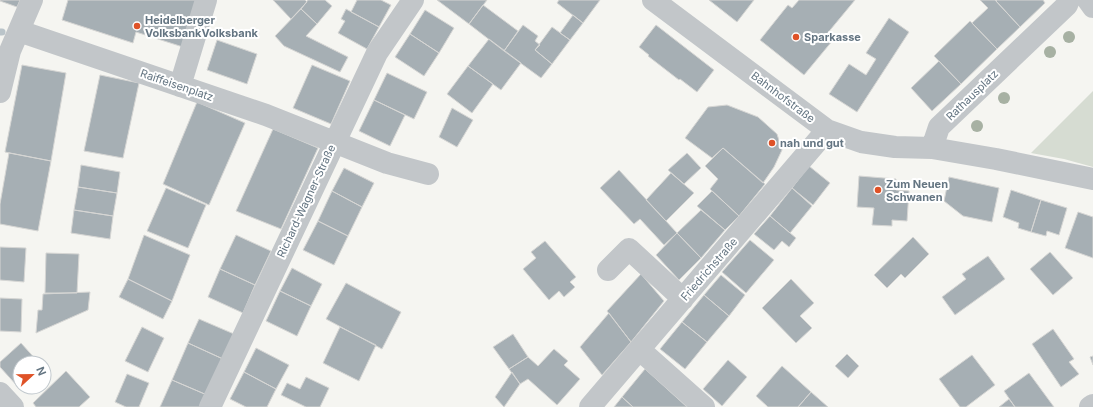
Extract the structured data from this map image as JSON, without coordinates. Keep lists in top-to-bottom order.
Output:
{
  "streets": {
    "street": [
      "Raiffeisenplatz",
      "Rathausplatz",
      "Bahnhofstraße",
      "Richard-Wagner-Straße",
      "Friedrichstraße"
    ]
  },
  "crossings": [
    ["Raiffeisenplatz", "Richard-Wagner-Straße"],
    ["Rathausplatz", "Bahnhofstraße"],
    ["Bahnhofstraße", "Friedrichstraße"]
  ],
  "places": [
    "Heidelberger VolksbankVolksbank",
    "Sparkasse",
    "nah und gut",
    "Zum Neuen Schwanen"
  ],
  "north": "right"
}
